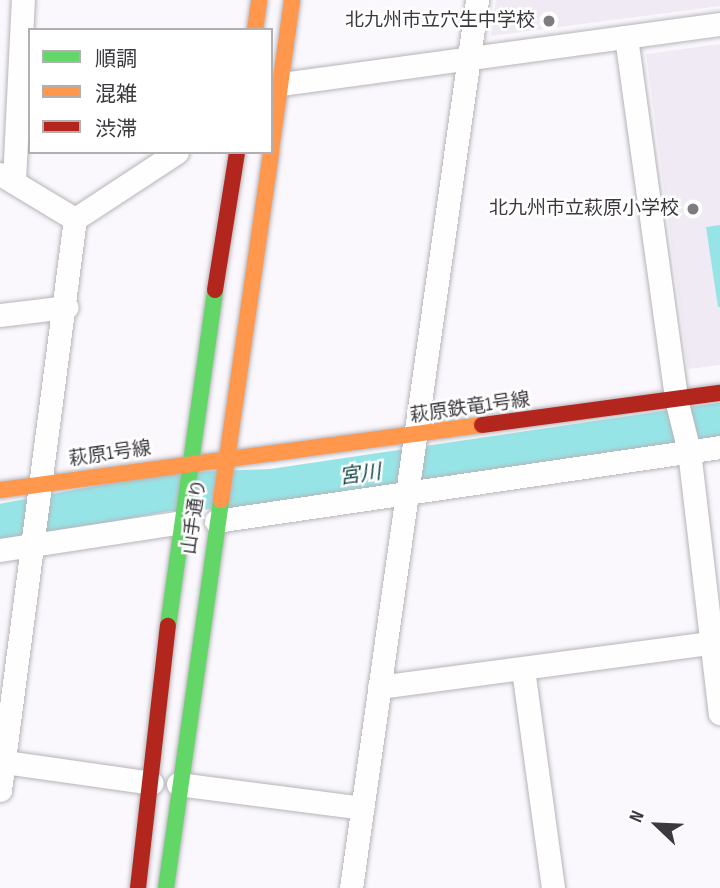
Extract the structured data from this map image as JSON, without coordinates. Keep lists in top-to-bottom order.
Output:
{
  "streets": {
    "street": ["萩原鉄竜1号線", "萩原1号線", "山手通り"]
  },
  "crossings": [
    ["萩原鉄竜1号線", "萩原1号線"],
    ["萩原鉄竜1号線", "山手通り"],
    ["萩原1号線", "山手通り"]
  ],
  "water": ["宮川"],
  "places": ["北九州市立穴生中学校", "北九州市立萩原小学校"],
  "legend": ["順調", "混雑", "渋滞"],
  "north": "top left"
}
